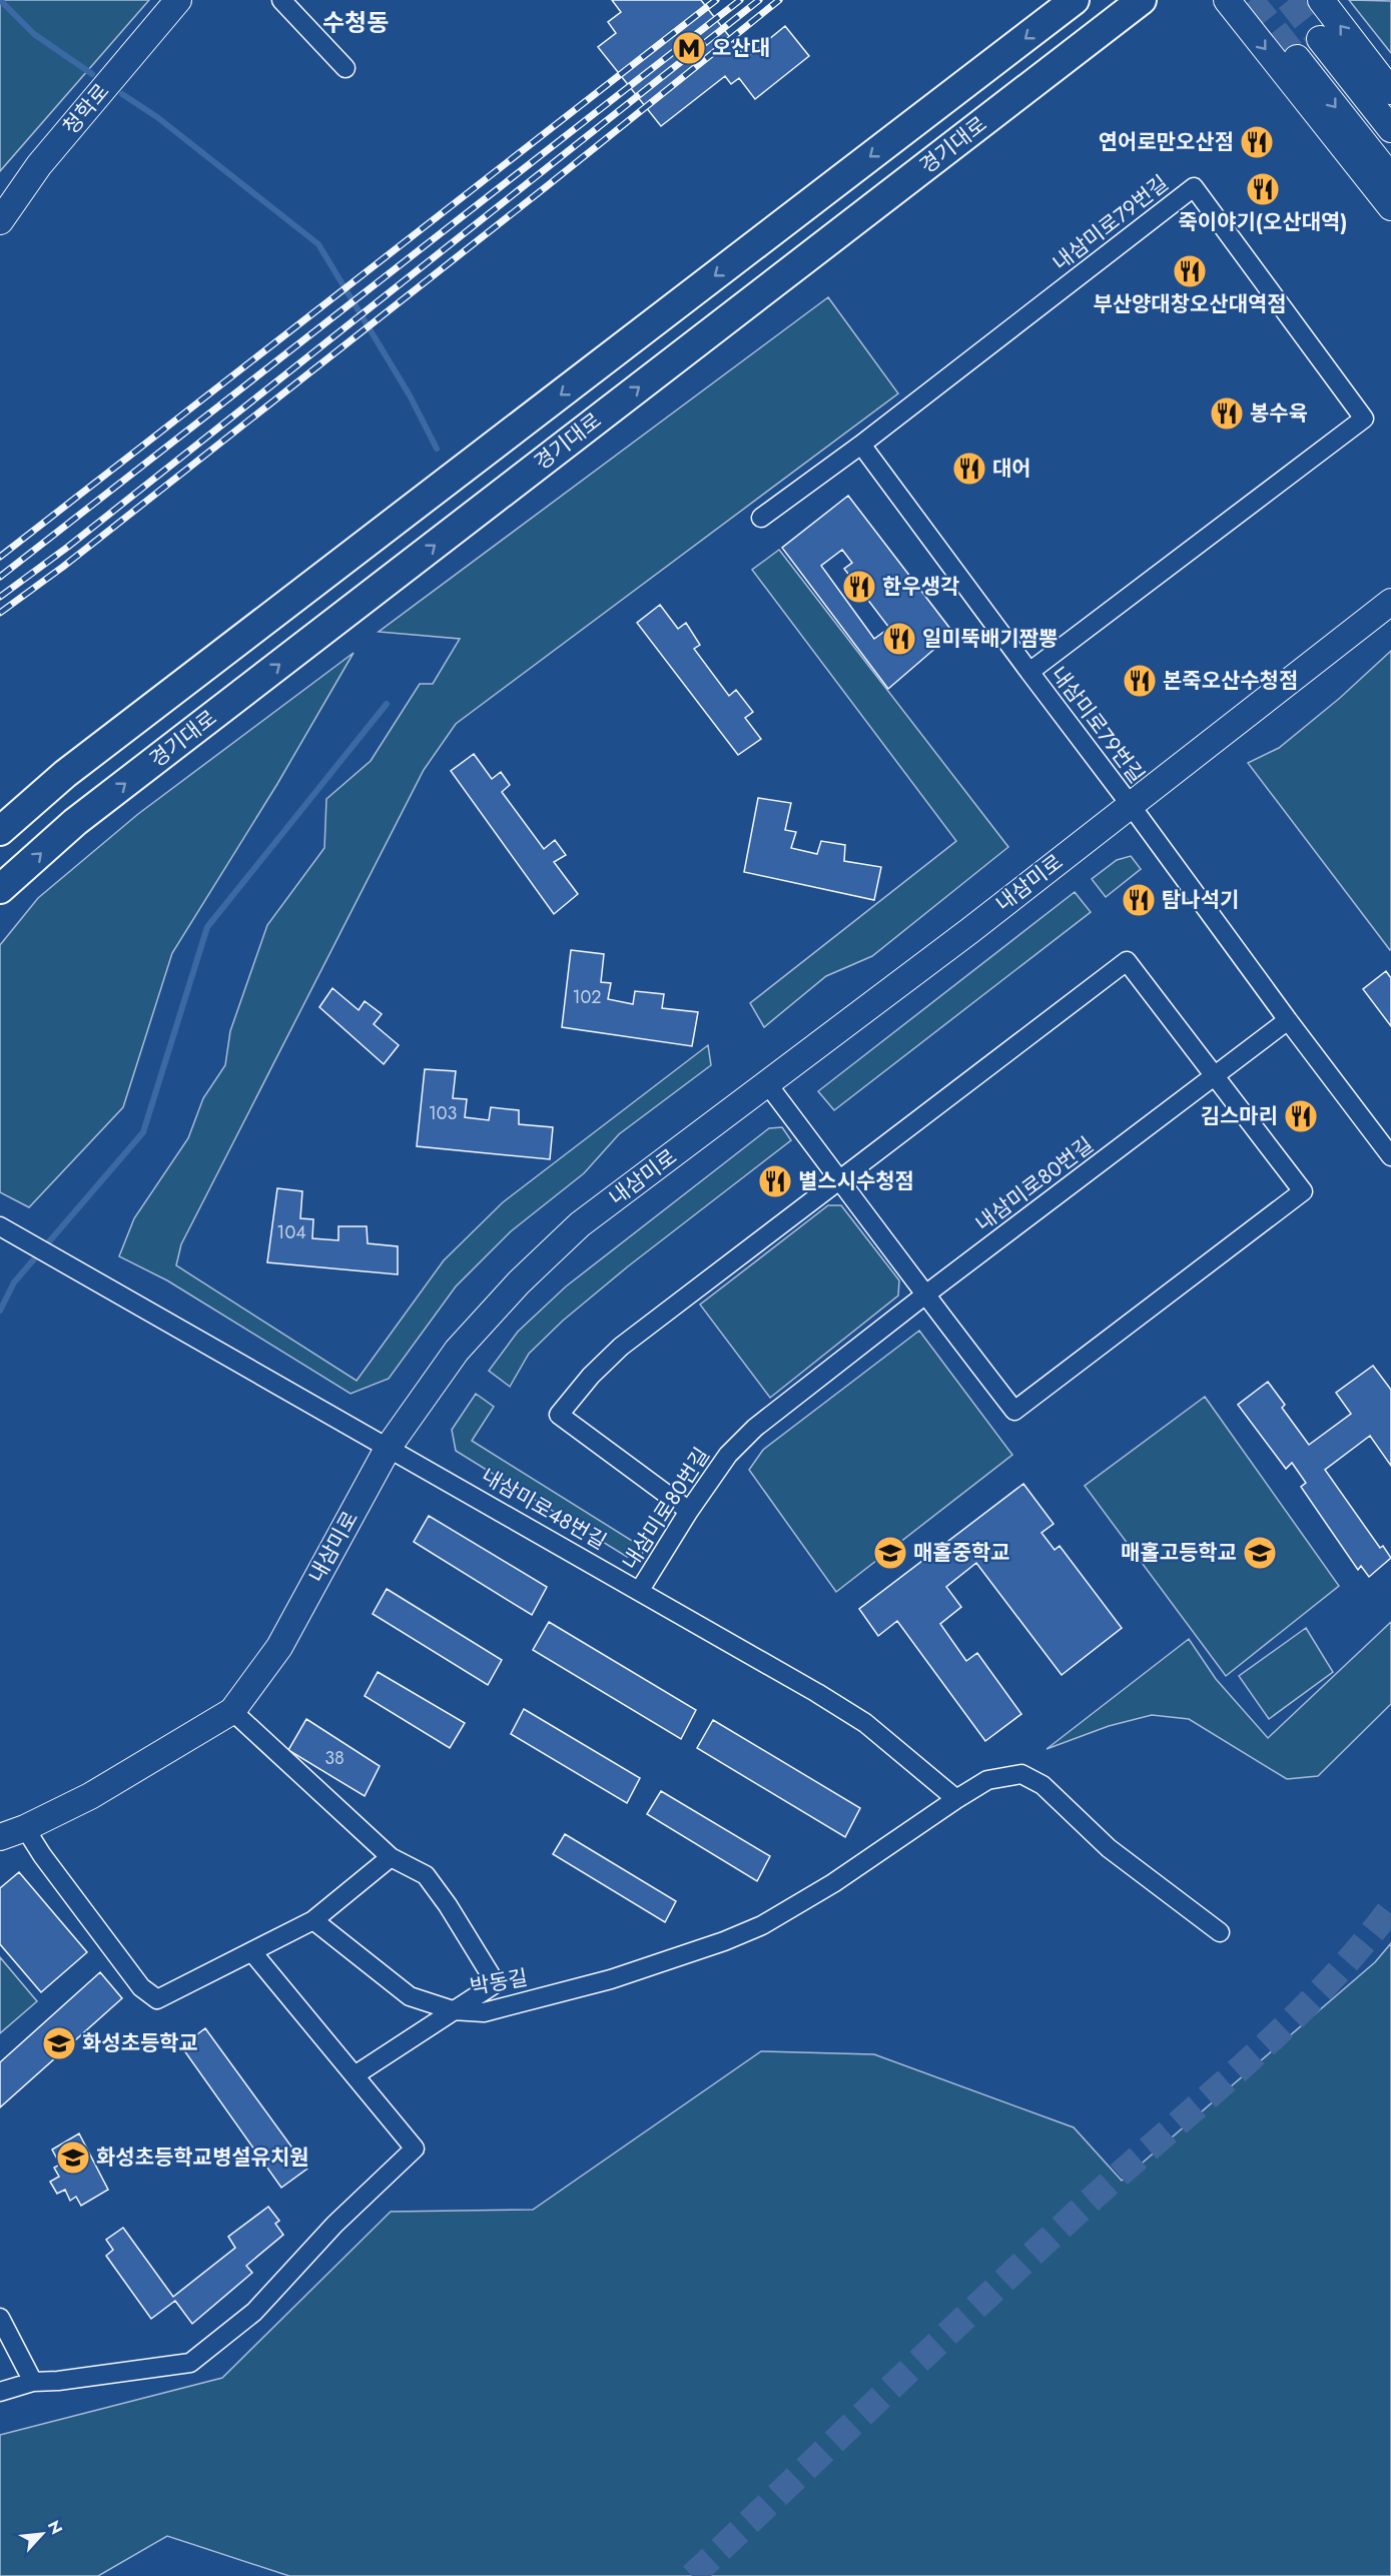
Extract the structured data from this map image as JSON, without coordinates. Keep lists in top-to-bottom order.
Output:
{
  "streets": {
    "main road": ["경기대로"],
    "street": [
      "청학로",
      "내삼미로79번길",
      "내삼미로",
      "내삼미로80번길",
      "내삼미로48번길",
      "박동길"
    ]
  },
  "crossings": [
    ["내삼미로79번길", "내삼미로"],
    ["내삼미로", "내삼미로48번길"],
    ["내삼미로80번길", "내삼미로48번길"],
    ["내삼미로48번길", "박동길"]
  ],
  "districts": ["수청동"],
  "places": {
    "metro station": ["오산대"],
    "restaurant": [
      "연어로만오산점",
      "죽이야기(오산대역)",
      "부산양대창오산대역점",
      "봉수육",
      "대어",
      "한우생각",
      "일미뚝배기짬뽕",
      "본죽오산수청점",
      "탐나석기",
      "김스마리",
      "별스시수청점"
    ],
    "school or university": [
      "매홀중학교",
      "매홀고등학교",
      "화성초등학교",
      "화성초등학교병설유치원"
    ]
  },
  "house_numbers": [
    "102",
    "103",
    "104",
    "38"
  ],
  "north": "top right"
}
